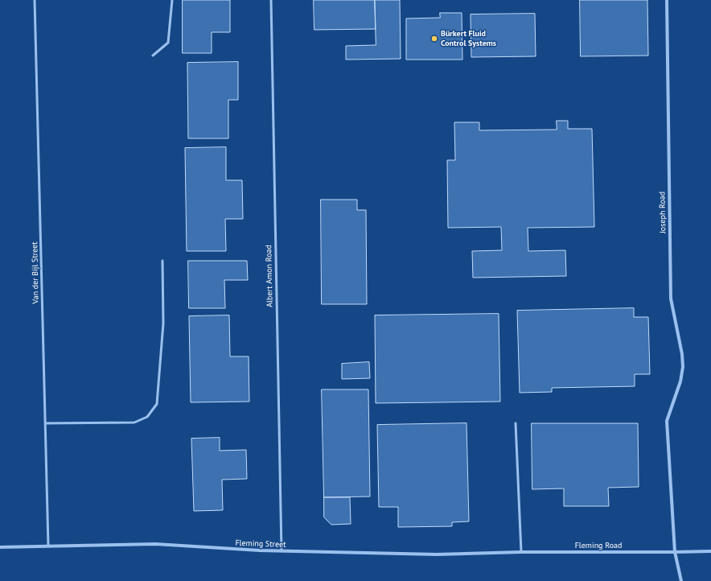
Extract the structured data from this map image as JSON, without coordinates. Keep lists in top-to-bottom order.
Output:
{
  "streets": {
    "street": ["Joseph Road", "Fleming Street", "Fleming Road"],
    "lane": ["Van der Bijl Street", "Albert Amon Road"]
  },
  "crossings": [
    ["Joseph Road", "Fleming Road"],
    ["Van der Bijl Street", "Fleming Street"],
    ["Albert Amon Road", "Fleming Street"],
    ["Fleming Street", "Fleming Road"]
  ],
  "places": ["Bürkert Fluid Control Systems"]
}
